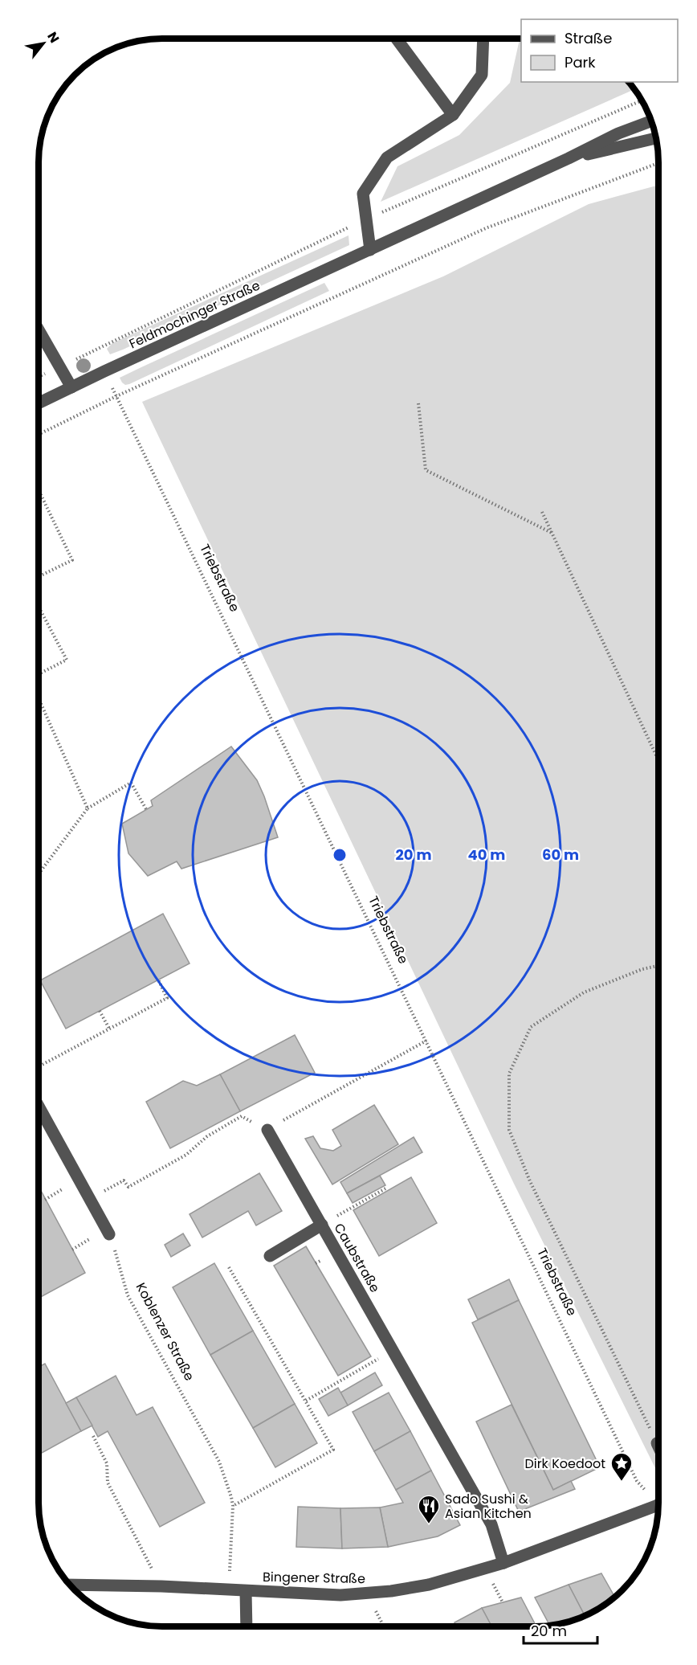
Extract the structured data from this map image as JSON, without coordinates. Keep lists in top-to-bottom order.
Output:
{
  "streets": {
    "street": ["Feldmochinger Straße", "Caubstraße", "Bingener Straße"],
    "path": ["Triebstraße", "Koblenzer Straße"]
  },
  "crossings": [
    ["Feldmochinger Straße", "Triebstraße"],
    ["Caubstraße", "Bingener Straße"],
    ["Koblenzer Straße", "Bingener Straße"]
  ],
  "places": {
    "place": ["Dirk Koedoot"],
    "restaurant": ["Sado Sushi & Asian Kitchen"]
  },
  "legend": ["Straße", "Park"],
  "scale_bar": "20 m",
  "north": "top right",
  "rings": ["20 m", "40 m", "60 m"]
}
